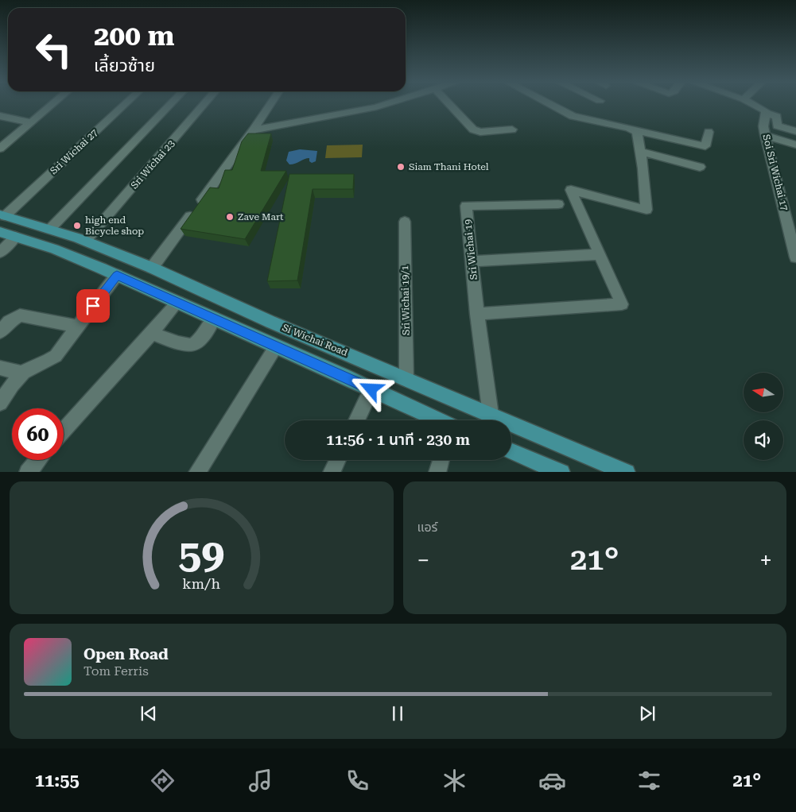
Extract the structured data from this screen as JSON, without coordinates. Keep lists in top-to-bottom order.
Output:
{
  "streets": {
    "main road": ["Si Wichai Road"],
    "street": [
      "Sri Wichai 27",
      "Sri Wichai 23",
      "Soi Sri Wichai 17",
      "Sri Wichai 19",
      "Sri Wichai 19/1"
    ]
  },
  "crossings": [
    ["Sri Wichai 27", "Si Wichai Road"],
    ["Sri Wichai 23", "Si Wichai Road"],
    ["Sri Wichai 19", "Si Wichai Road"],
    ["Sri Wichai 19/1", "Si Wichai Road"]
  ],
  "places": ["Siam Thani Hotel", "Zave Mart", "high end Bicycle shop"],
  "north": "left",
  "page": {
    "turn": ["200 m", "เลี้ยวซ้าย"],
    "limit": "60",
    "trip": "11:56 · 1 นาที · 230 m",
    "tile": "แอร์",
    "heat": ["−", "21°", "+"],
    "song": ["Open Road", "Tom Ferris"],
    "tabs": ["11:55", "21°"],
    "gauge": ["59", "km/h"]
  }
}
